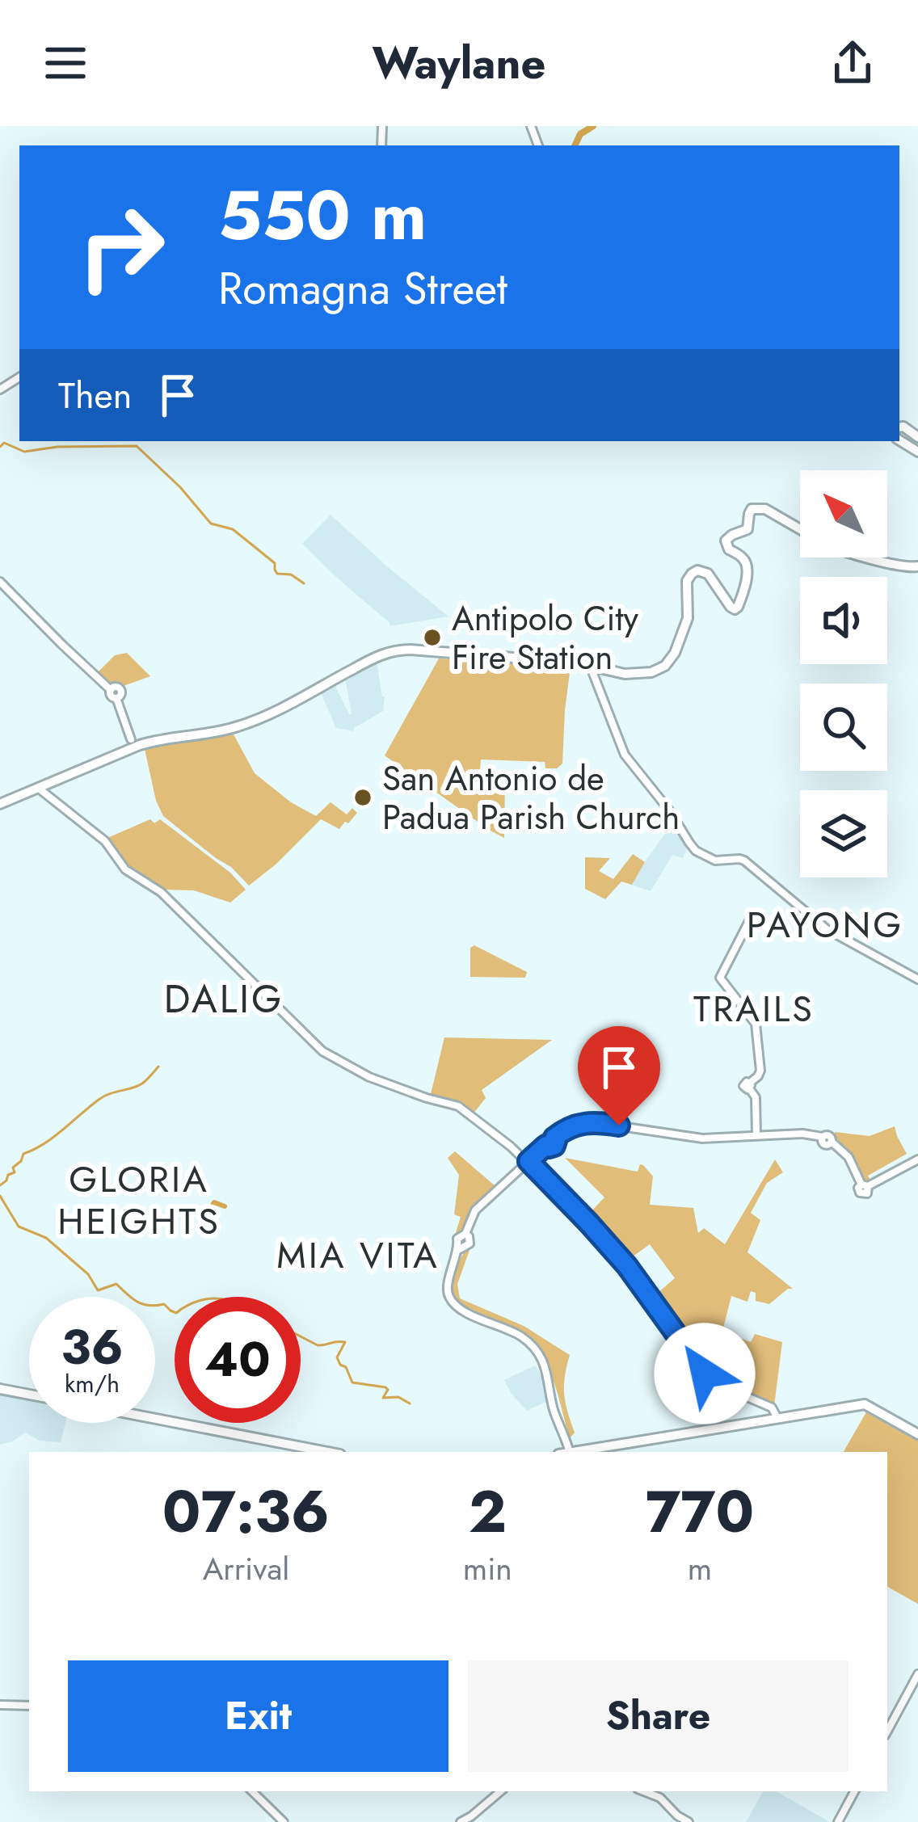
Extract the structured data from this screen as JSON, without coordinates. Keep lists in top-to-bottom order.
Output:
{
  "districts": [
    "PAYONG",
    "DALIG",
    "TRAILS",
    "GLORIA HEIGHTS",
    "MIA VITA"
  ],
  "places": ["Antipolo City Fire Station", "San Antonio de Padua Parish Church"],
  "north": "top left",
  "page": {
    "header": "Waylane",
    "turn": ["550 m", "Romagna Street"],
    "then": "Then",
    "speed": "36 km/h",
    "limit": "40",
    "eta": [
      "07:36",
      "Arrival",
      "2",
      "min",
      "770",
      "m"
    ],
    "buttons": ["Exit", "Share"]
  }
}
